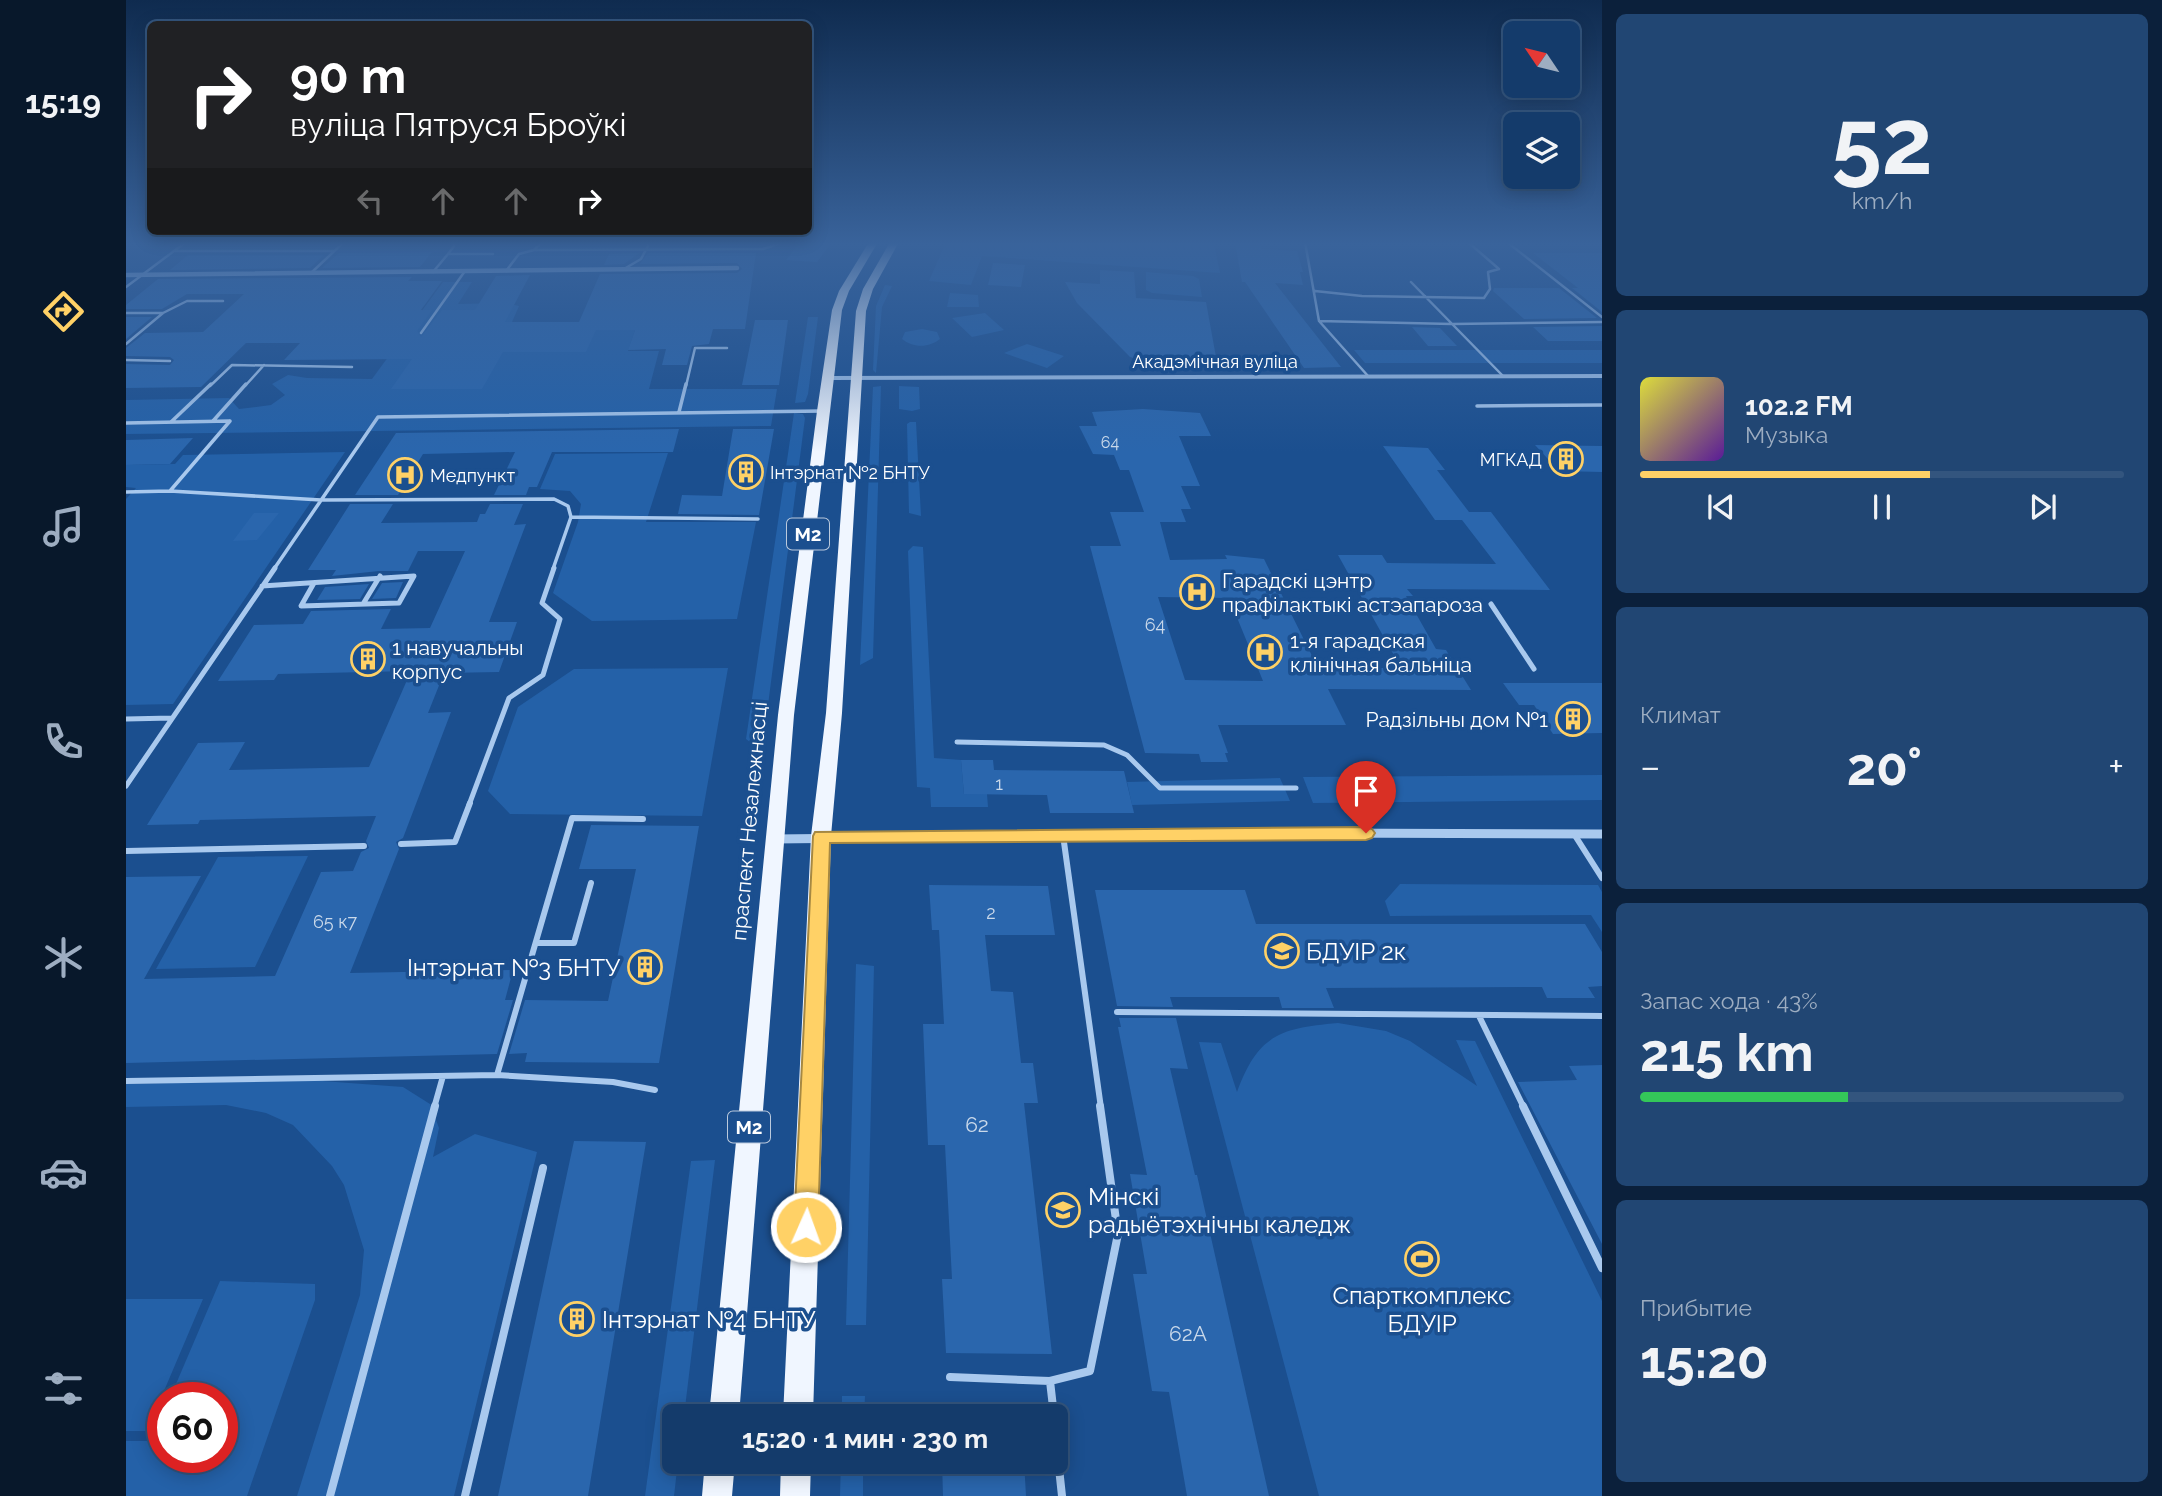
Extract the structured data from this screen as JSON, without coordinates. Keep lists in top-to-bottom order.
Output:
{
  "streets": {
    "main road": ["М2", "праспект Незалежнасці"],
    "street": ["Акадэмічная вуліца"]
  },
  "crossings": [
    ["Акадэмічная вуліца", "М2"],
    ["Акадэмічная вуліца", "праспект Незалежнасці"]
  ],
  "places": {
    "building": [
      "МГКАД",
      "Інтэрнат №2 БНТУ",
      "1 навучальны корпус",
      "Радзільны дом №1",
      "Інтэрнат №3 БНТУ",
      "Інтэрнат №4 БНТУ"
    ],
    "hospital": ["Медпункт", "Гарадскі цэнтр прафілактыкі астэапароза", "1-я гарадская клінічная бальніца"],
    "school or university": ["БДУІР 2к", "Мінскі радыётэхнічны каледж"],
    "sports": ["Спарткомплекс БДУІР"]
  },
  "house_numbers": [
    "64",
    "64",
    "1",
    "2",
    "65 к7",
    "62",
    "62А"
  ],
  "north": "top left",
  "page": {
    "tabs": "15:19",
    "tile": [
      ["52", "km/h"],
      "Климат",
      ["Запас хода · 43%", "215 km"],
      ["Прибытие", "15:20"]
    ],
    "turn": ["90 m", "вуліца Пятруся Броўкі"],
    "song": ["102.2 FM", "Музыка"],
    "heat": ["−", "20°", "+"],
    "limit": "60",
    "trip": "15:20 · 1 мин · 230 m"
  }
}
